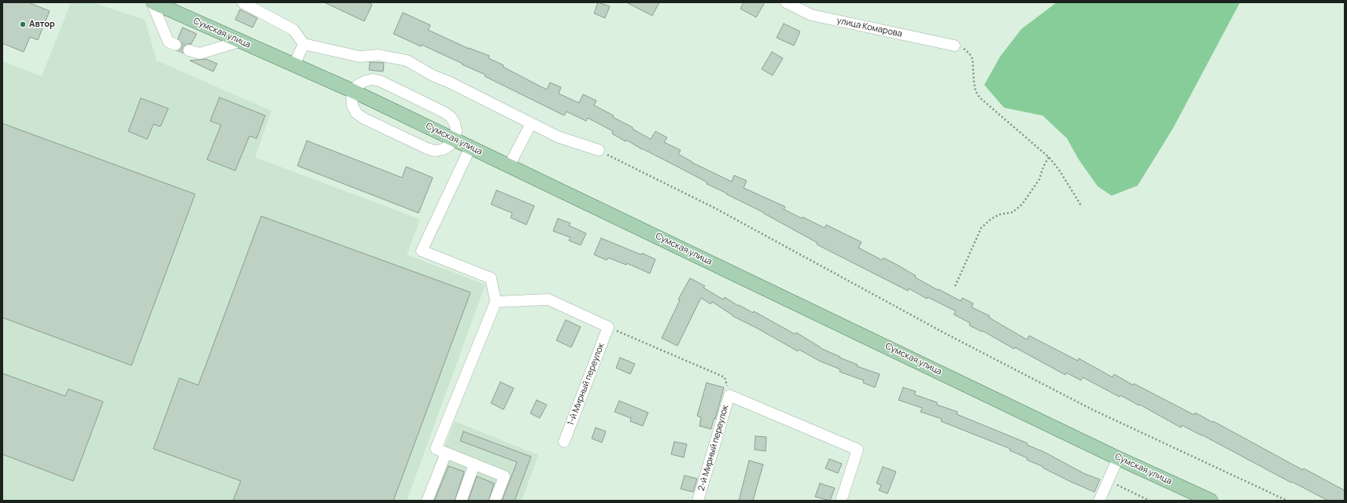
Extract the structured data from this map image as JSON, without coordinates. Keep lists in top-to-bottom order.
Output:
{
  "streets": {
    "main road": ["Сумская улица"],
    "street": ["улица Комарова", "1-й Мирный переулок", "2-й Мирный переулок"]
  },
  "places": ["Автор"]
}
